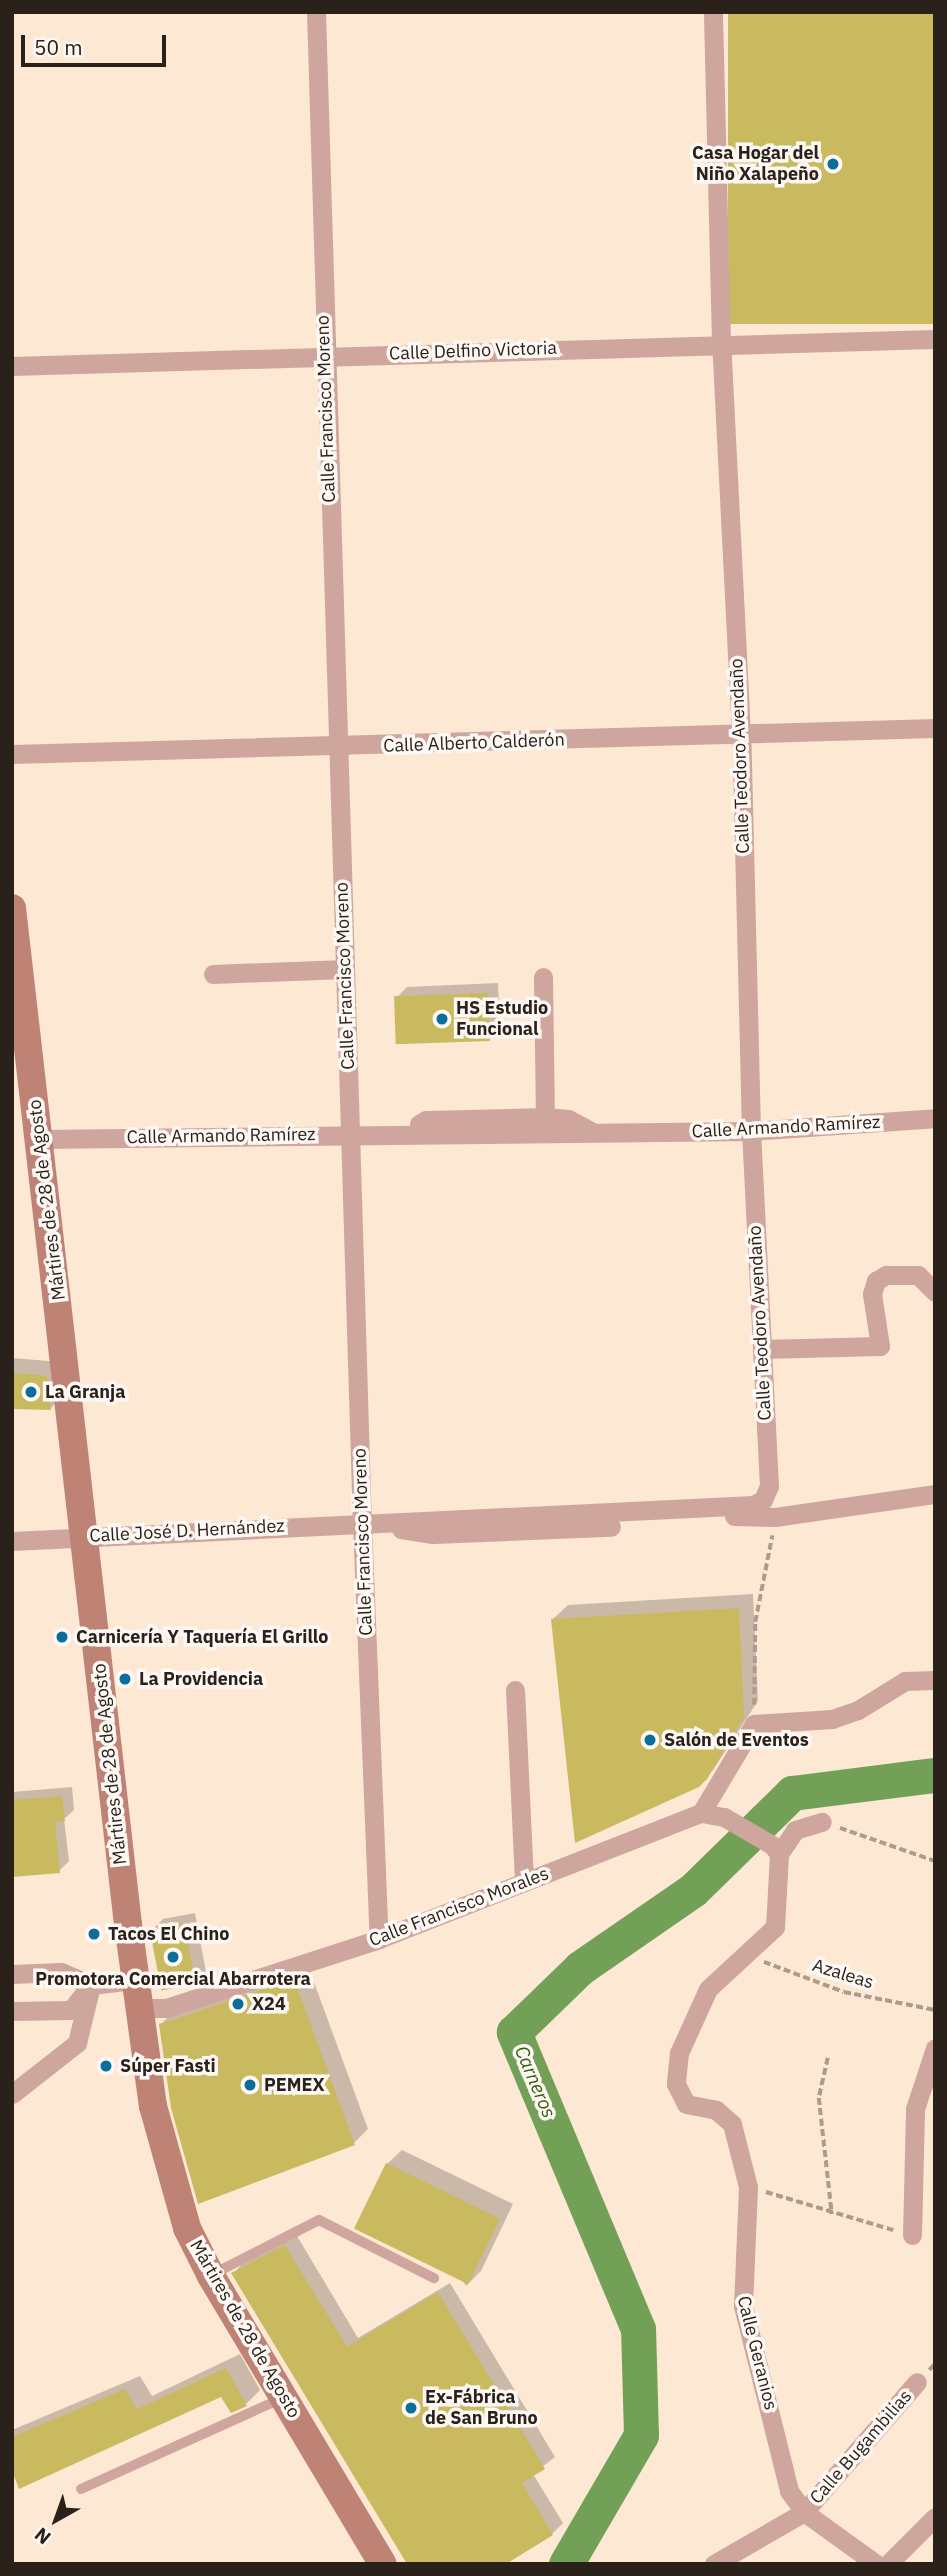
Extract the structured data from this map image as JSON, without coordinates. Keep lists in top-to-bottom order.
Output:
{
  "streets": {
    "main road": ["Mártires de 28 de Agosto"],
    "street": [
      "Calle Delfino Victoria",
      "Calle Francisco Moreno",
      "Calle Alberto Calderón",
      "Calle Teodoro Avendaño",
      "Calle Armando Ramírez",
      "Calle José D. Hernández",
      "Calle Francisco Morales",
      "Calle Geranios",
      "Calle Bugambilias"
    ],
    "path": ["Azaleas"]
  },
  "crossings": [
    ["Calle Delfino Victoria", "Calle Francisco Moreno"],
    ["Calle Delfino Victoria", "Calle Teodoro Avendaño"],
    ["Calle Francisco Moreno", "Calle Alberto Calderón"],
    ["Calle Francisco Moreno", "Calle Armando Ramírez"],
    ["Calle Francisco Moreno", "Calle José D. Hernández"],
    ["Calle Francisco Moreno", "Calle Francisco Morales"],
    ["Calle Alberto Calderón", "Calle Teodoro Avendaño"],
    ["Calle Teodoro Avendaño", "Calle Armando Ramírez"],
    ["Calle Teodoro Avendaño", "Calle José D. Hernández"],
    ["Calle Armando Ramírez", "Mártires de 28 de Agosto"],
    ["Mártires de 28 de Agosto", "Calle José D. Hernández"],
    ["Mártires de 28 de Agosto", "Calle Francisco Morales"],
    ["Azaleas", "Calle Geranios"],
    ["Calle Geranios", "Calle Bugambilias"]
  ],
  "water": ["Carneros"],
  "places": [
    "Casa Hogar del Niño Xalapeño",
    "HS Estudio Funcional",
    "La Granja",
    "Carnicería Y Taquería El Grillo",
    "La Providencia",
    "Salón de Eventos",
    "Tacos El Chino",
    "Promotora Comercial Abarrotera",
    "X24",
    "Súper Fasti",
    "PEMEX",
    "Ex-Fábrica de San Bruno"
  ],
  "scale_bar": "50 m",
  "north": "bottom left"
}
